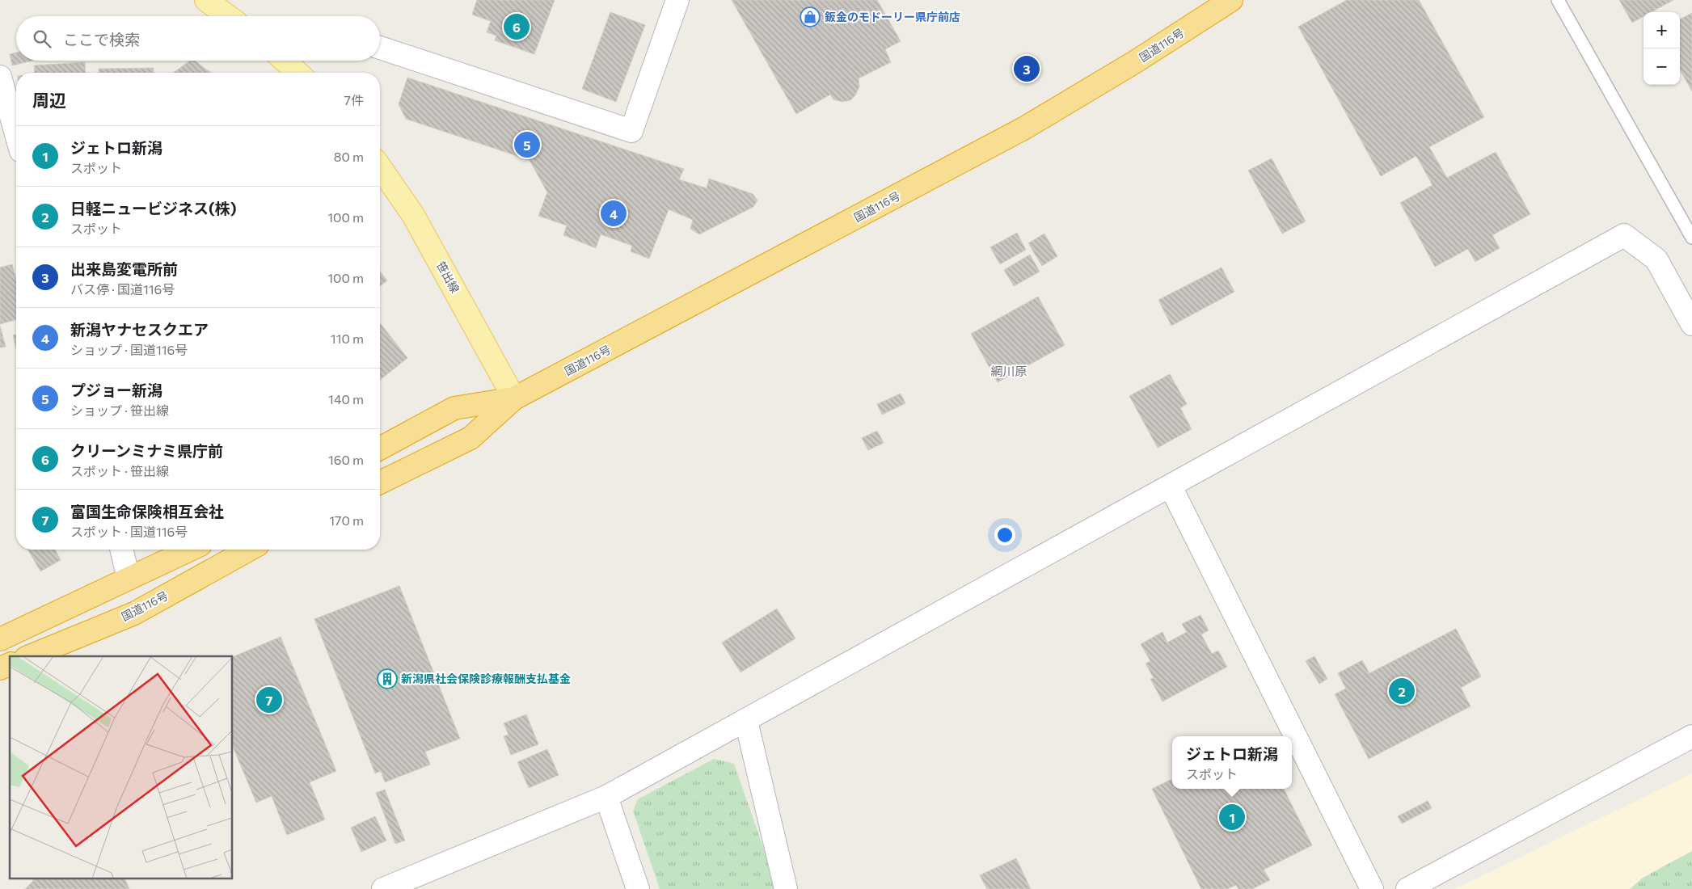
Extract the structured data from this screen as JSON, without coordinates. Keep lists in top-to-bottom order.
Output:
{
  "streets": {
    "highway": ["国道116号"],
    "main road": ["笹出線"]
  },
  "crossings": [
    ["国道116号", "笹出線"]
  ],
  "districts": ["網川原"],
  "places": {
    "shop": ["鈑金のモドーリー県庁前店"],
    "building": ["新潟県社会保険診療報酬支払基金"]
  },
  "page": {
    "map_buttons": ["+", "−"],
    "pins": [
      "6",
      "3",
      "5",
      "4",
      "2",
      "7",
      "1"
    ],
    "search": "ここで検索",
    "heading": ["周辺", "7件"],
    "list": [
      {
        "mark": "1",
        "name": "ジェトロ新潟",
        "note": "スポット",
        "value": "80 m"
      },
      {
        "mark": "2",
        "name": "日軽ニュービジネス(株)",
        "note": "スポット",
        "value": "100 m"
      },
      {
        "mark": "3",
        "name": "出来島変電所前",
        "note": "バス停 · 国道116号",
        "value": "100 m"
      },
      {
        "mark": "4",
        "name": "新潟ヤナセスクエア",
        "note": "ショップ · 国道116号",
        "value": "110 m"
      },
      {
        "mark": "5",
        "name": "プジョー新潟",
        "note": "ショップ · 笹出線",
        "value": "140 m"
      },
      {
        "mark": "6",
        "name": "クリーンミナミ県庁前",
        "note": "スポット · 笹出線",
        "value": "160 m"
      },
      {
        "mark": "7",
        "name": "富国生命保険相互会社",
        "note": "スポット · 国道116号",
        "value": "170 m"
      }
    ],
    "popup": ["ジェトロ新潟", "スポット"]
  }
}
